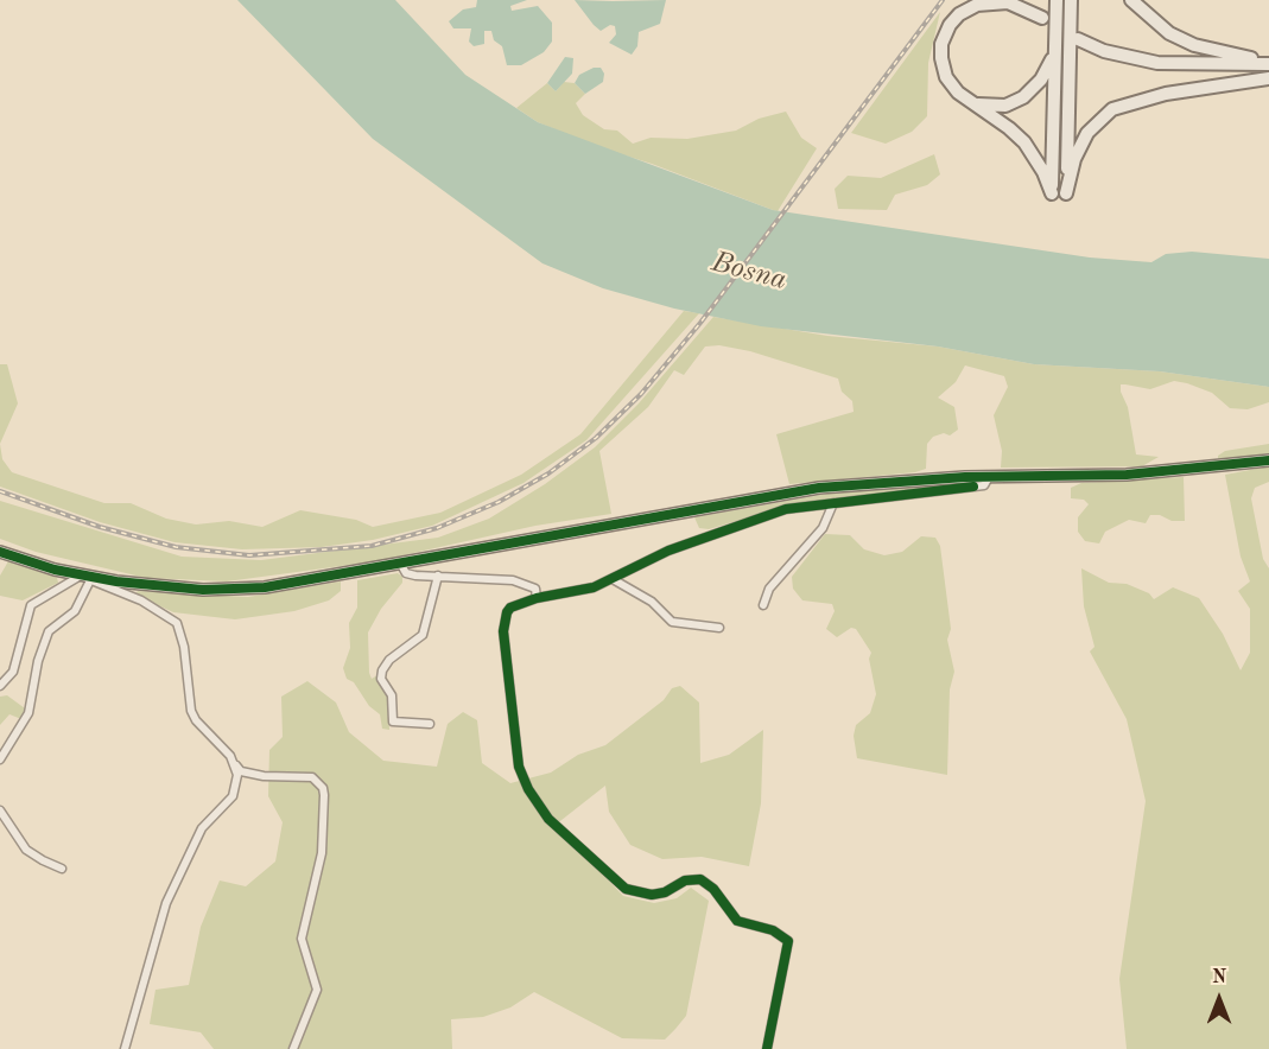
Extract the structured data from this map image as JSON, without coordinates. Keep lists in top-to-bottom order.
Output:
{
  "water": ["Bosna"],
  "north": "top"
}
